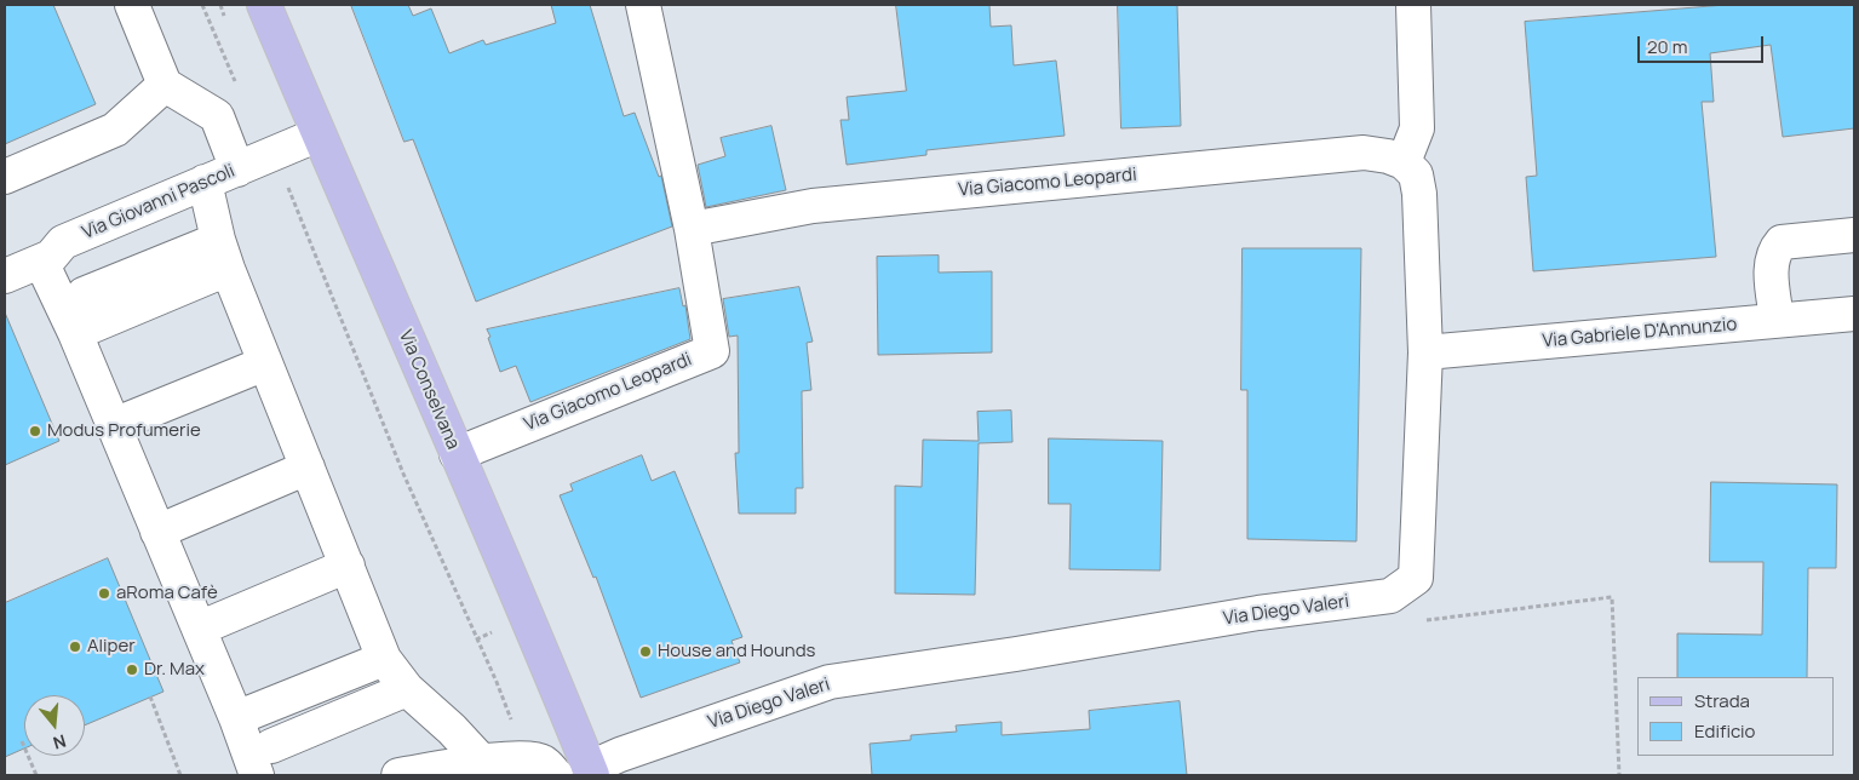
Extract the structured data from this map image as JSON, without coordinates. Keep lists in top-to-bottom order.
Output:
{
  "streets": {
    "main road": ["Via Conselvana"],
    "street": [
      "Via Giacomo Leopardi",
      "Via Giovanni Pascoli",
      "Via Gabriele D'Annunzio",
      "Via Diego Valeri"
    ]
  },
  "crossings": [
    ["Via Giacomo Leopardi", "Via Conselvana"],
    ["Via Giacomo Leopardi", "Via Diego Valeri"],
    ["Via Giovanni Pascoli", "Via Conselvana"],
    ["Via Gabriele D'Annunzio", "Via Diego Valeri"],
    ["Via Conselvana", "Via Diego Valeri"]
  ],
  "places": [
    "Modus Profumerie",
    "aRoma Cafè",
    "Aliper",
    "House and Hounds",
    "Dr. Max"
  ],
  "legend": ["Strada", "Edificio"],
  "scale_bar": "20 m",
  "north": "bottom"
}
